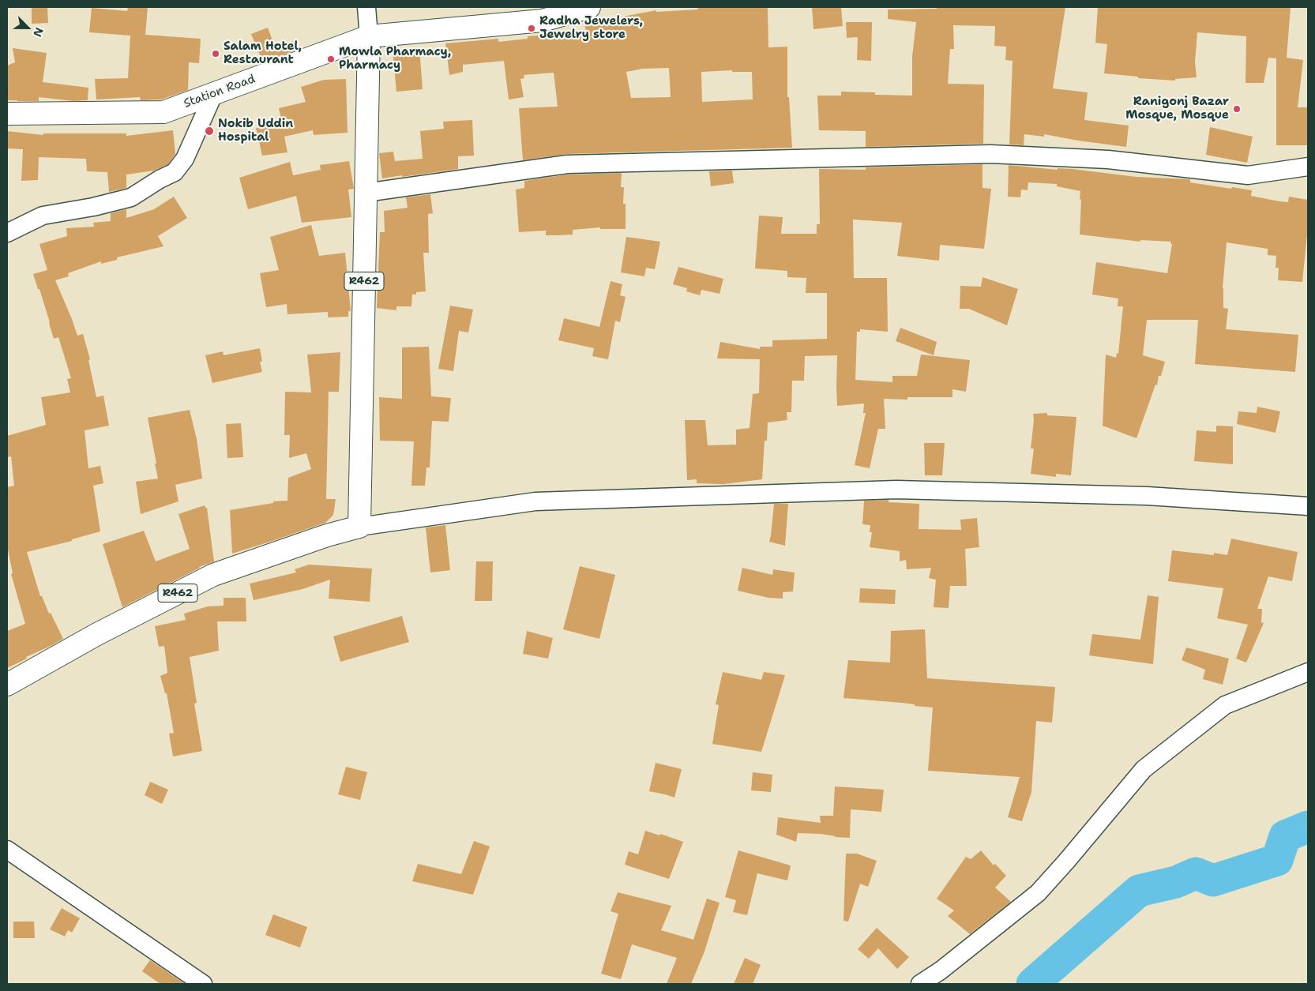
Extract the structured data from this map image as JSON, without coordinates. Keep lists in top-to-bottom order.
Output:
{
  "streets": {
    "main road": ["Station Road", "R462"]
  },
  "crossings": [
    ["Station Road", "R462"]
  ],
  "places": [
    "Radha Jewelers, Jewelry store",
    "Salam Hotel, Restaurant",
    "Mowla Pharmacy, Pharmacy",
    "Ranigonj Bazar Mosque, Mosque",
    "Nokib Uddin Hospital"
  ],
  "north": "bottom right"
}
